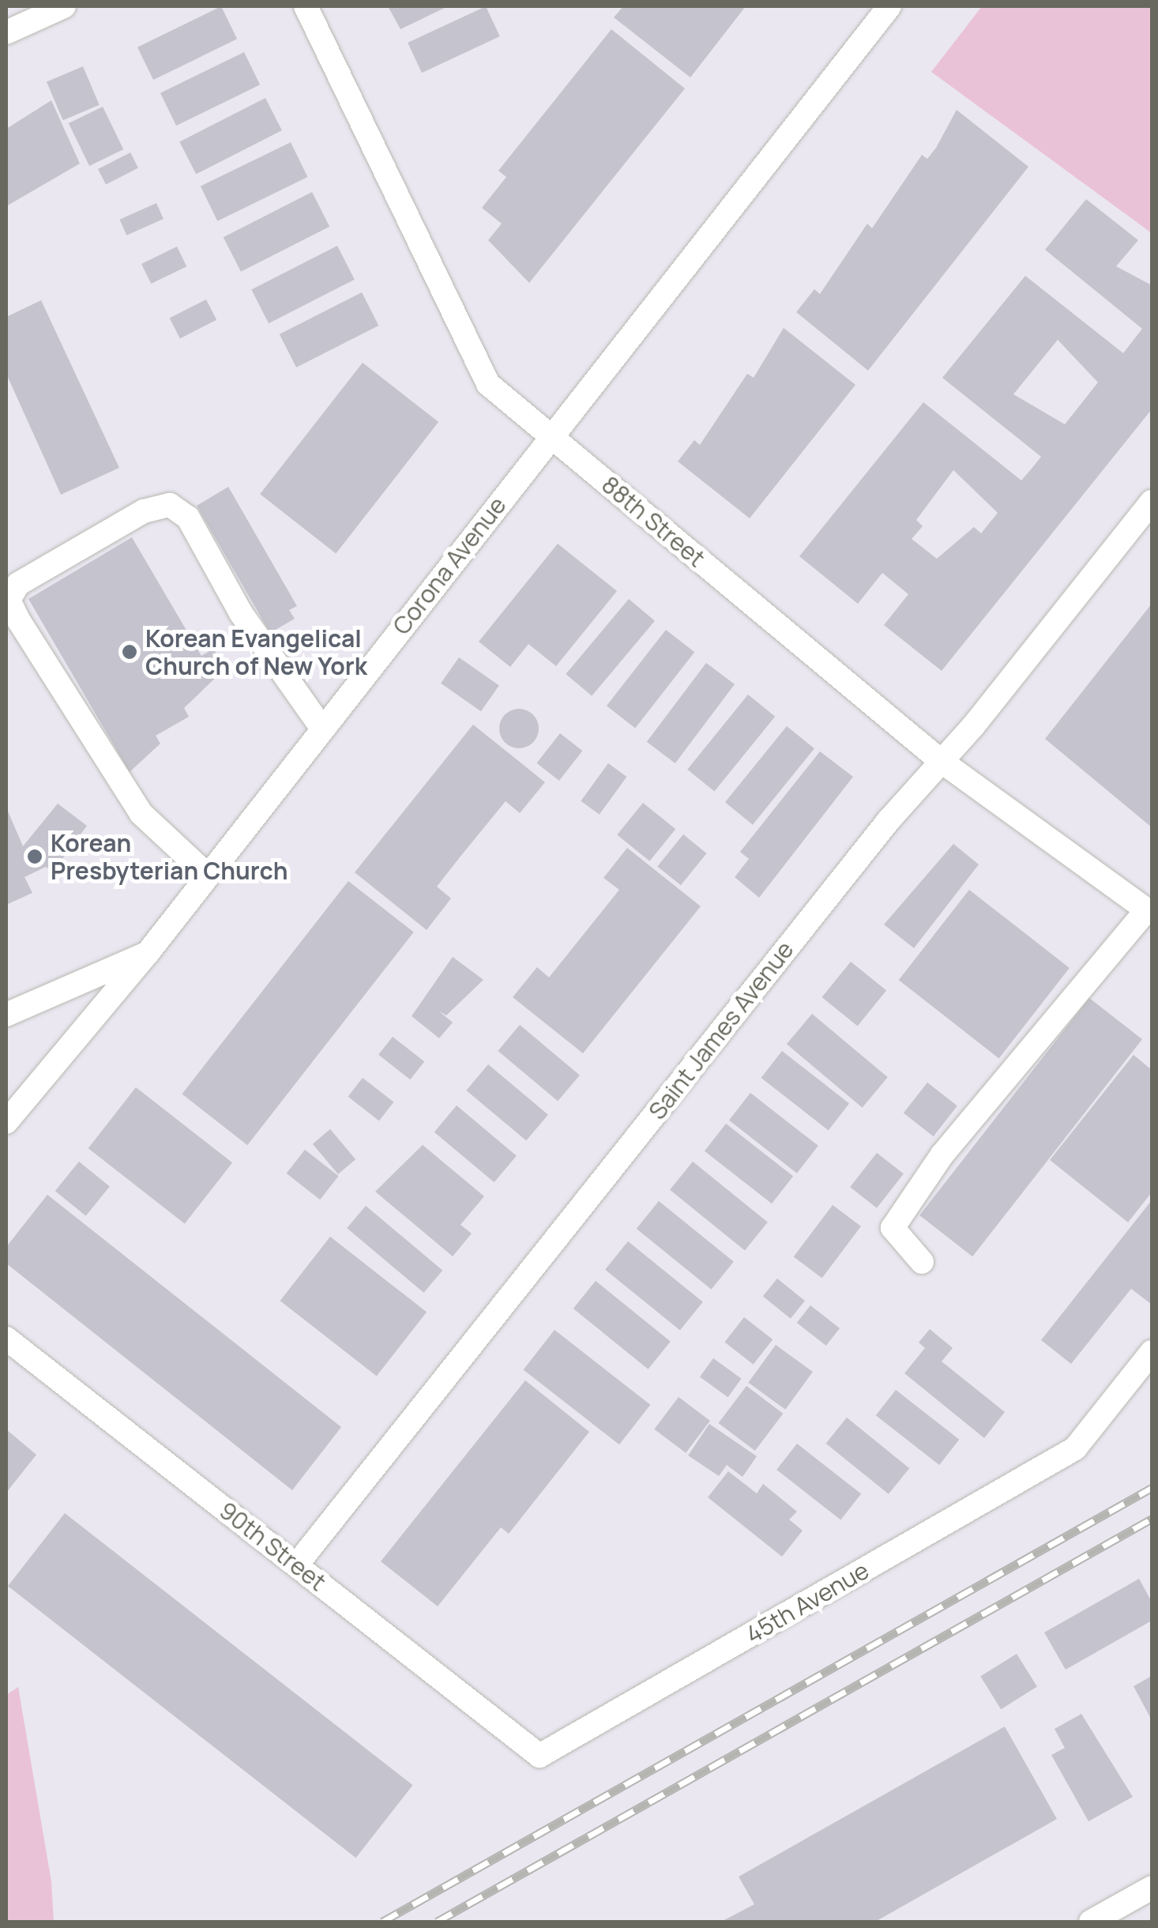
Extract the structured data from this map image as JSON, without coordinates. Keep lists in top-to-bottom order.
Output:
{
  "streets": {
    "street": [
      "88th Street",
      "Corona Avenue",
      "Saint James Avenue",
      "90th Street",
      "45th Avenue"
    ]
  },
  "crossings": [
    ["88th Street", "Corona Avenue"],
    ["88th Street", "Saint James Avenue"],
    ["Saint James Avenue", "90th Street"],
    ["90th Street", "45th Avenue"]
  ],
  "places": ["Korean Evangelical Church of New York", "Korean Presbyterian Church"]
}
